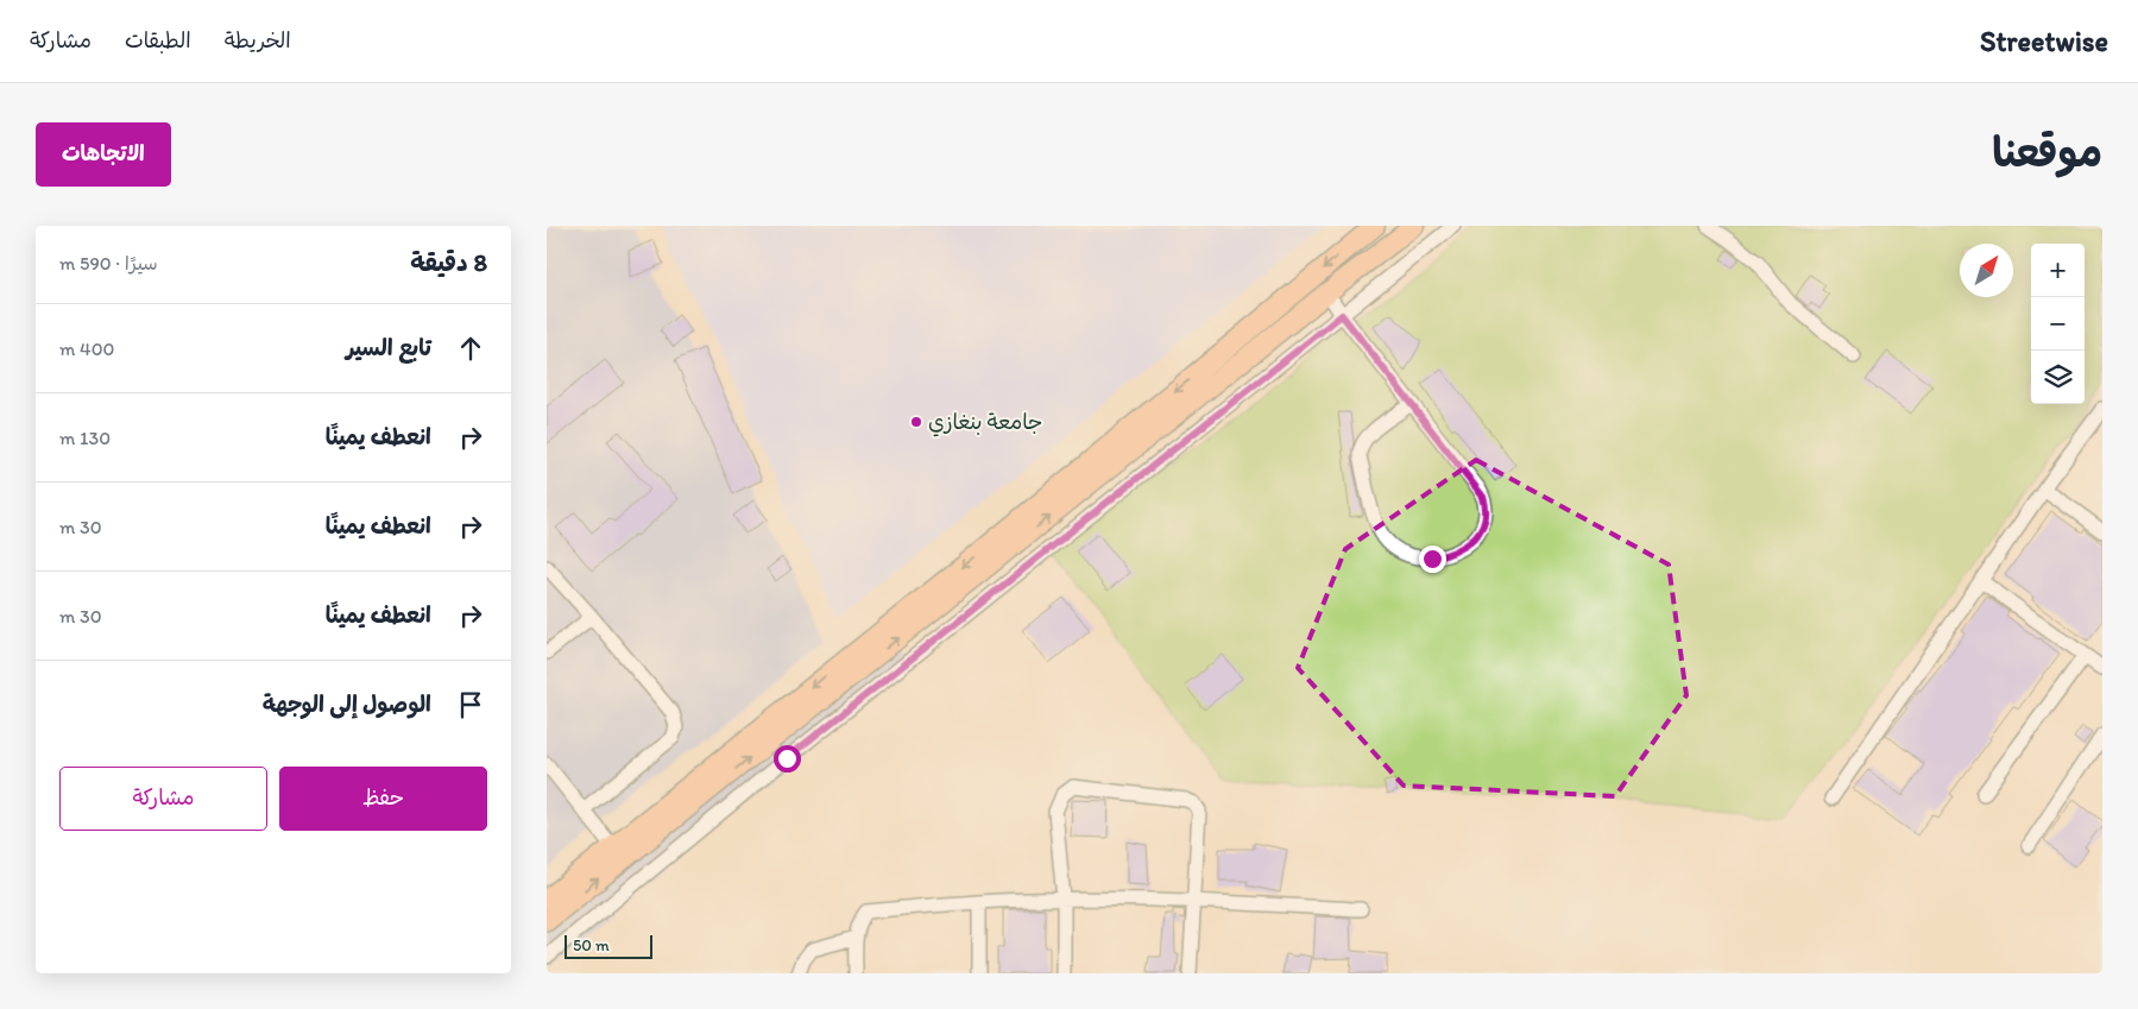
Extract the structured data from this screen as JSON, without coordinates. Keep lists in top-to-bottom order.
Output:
{
  "places": ["جامعة بنغازي"],
  "scale_bar": "50 m",
  "north": "top right",
  "page": {
    "header": "Streetwise",
    "nav": ["الخريطة", "الطبقات", "مشاركة"],
    "title": "موقعنا",
    "buttons": [
      "الاتجاهات",
      ["حفظ", "مشاركة"]
    ],
    "heading": ["8 دقيقة", "سيرًا · 590 m"],
    "map_buttons": ["+", "−"],
    "list": [
      ["تابع السير", "400 m"],
      ["انعطف يمينًا", "130 m"],
      ["انعطف يمينًا", "30 m"],
      ["انعطف يمينًا", "30 m"],
      "الوصول إلى الوجهة"
    ],
    "scale": "50 m"
  }
}
